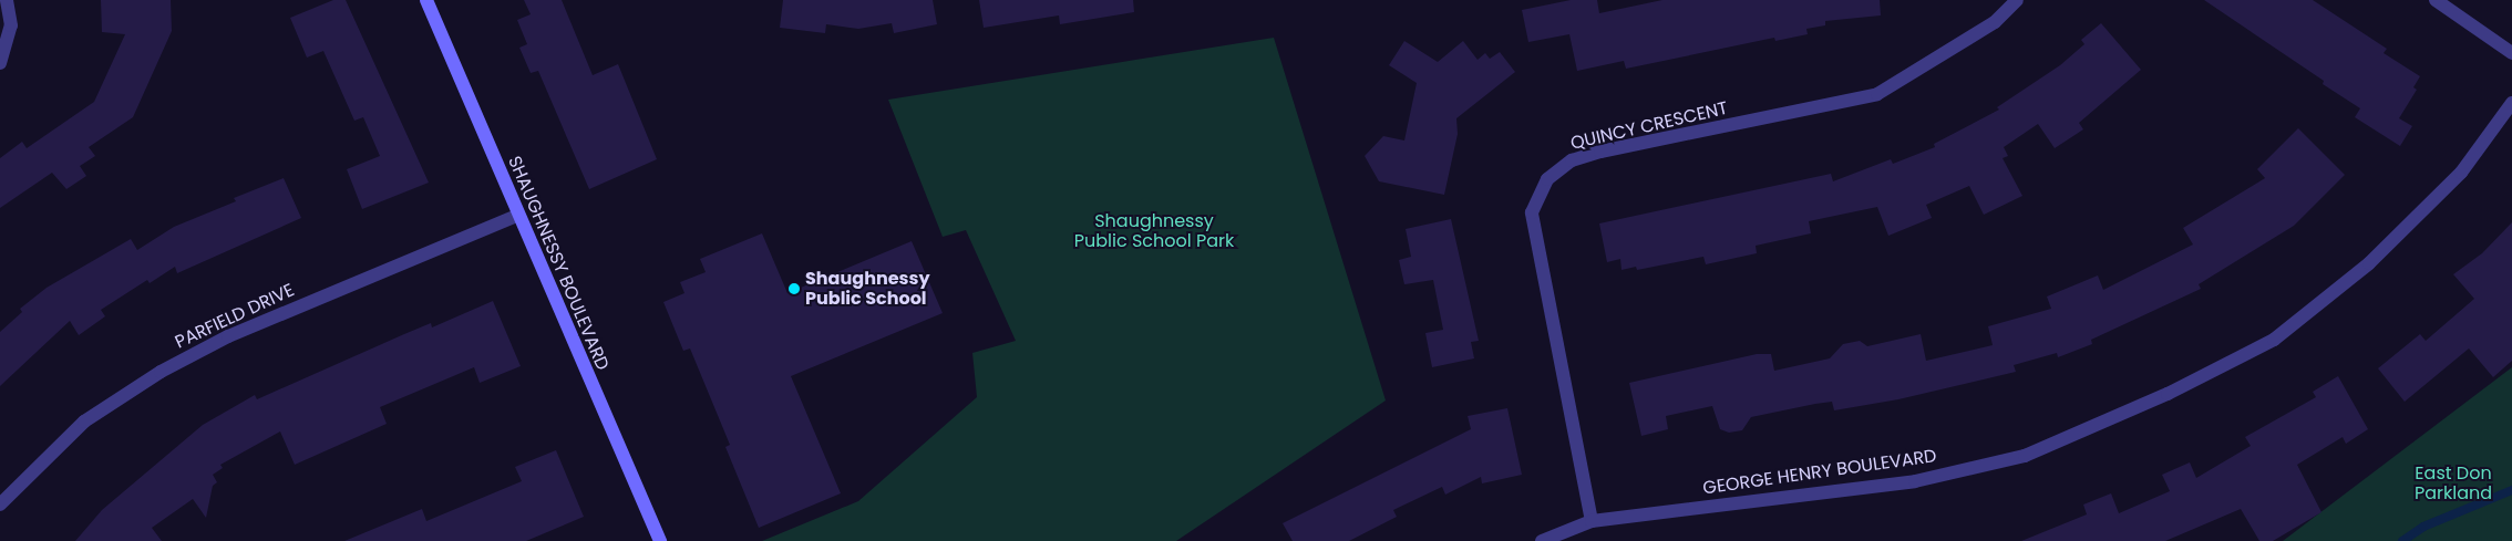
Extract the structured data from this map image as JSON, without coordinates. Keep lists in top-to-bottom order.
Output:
{
  "streets": {
    "street": [
      "QUINCY CRESCENT",
      "SHAUGHNESSY BOULEVARD",
      "PARFIELD DRIVE",
      "GEORGE HENRY BOULEVARD"
    ]
  },
  "crossings": [
    ["QUINCY CRESCENT", "GEORGE HENRY BOULEVARD"],
    ["SHAUGHNESSY BOULEVARD", "PARFIELD DRIVE"]
  ],
  "parks": ["Shaughnessy Public School Park", "East Don Parkland"],
  "places": ["Shaughnessy Public School"]
}
